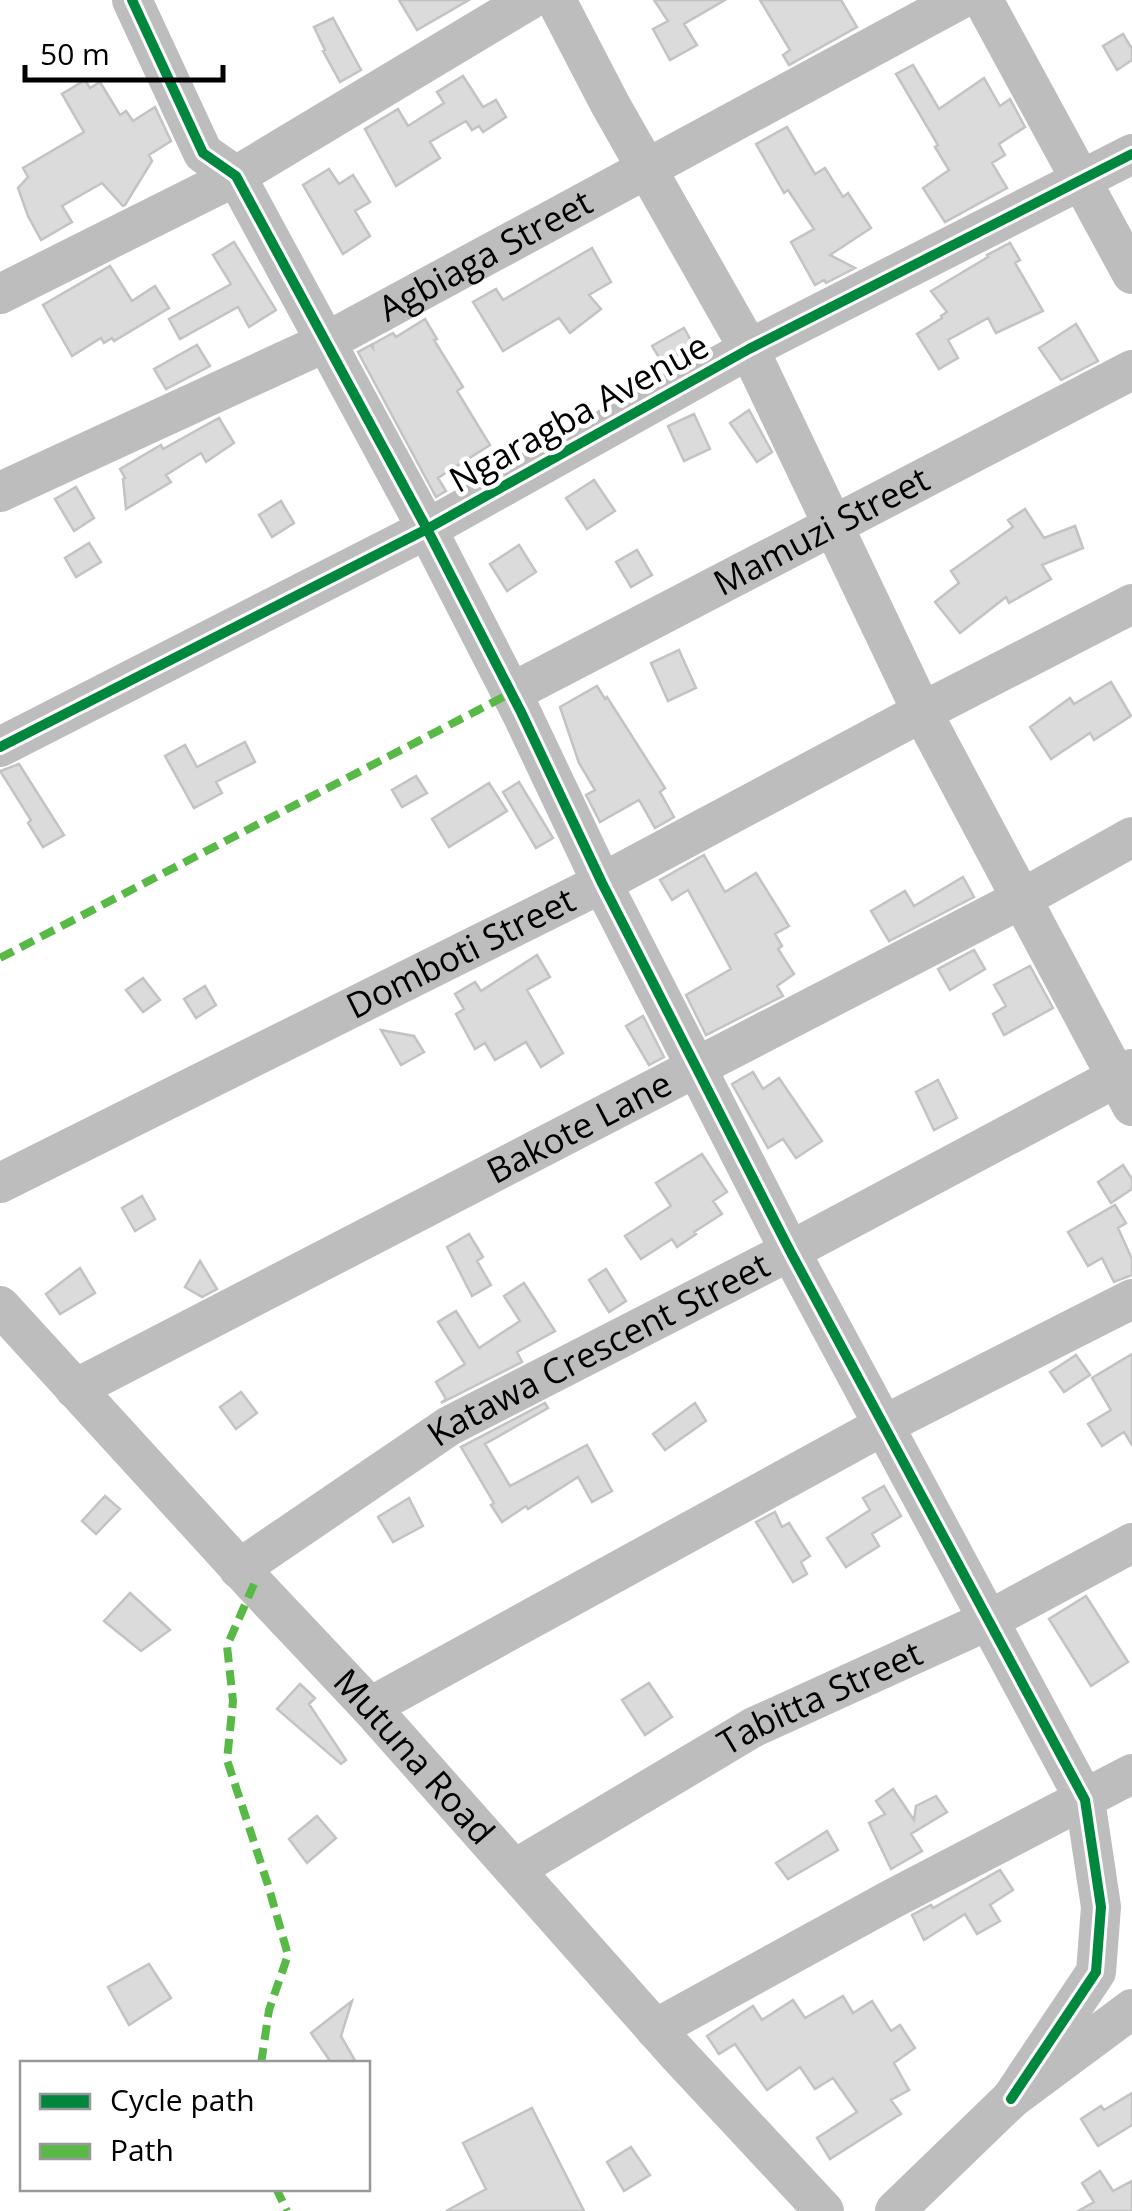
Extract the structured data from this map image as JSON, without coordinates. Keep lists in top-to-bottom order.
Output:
{
  "streets": {
    "street": [
      "Agbiaga Street",
      "Ngaragba Avenue",
      "Mamuzi Street",
      "Domboti Street",
      "Bakote Lane",
      "Katawa Crescent Street",
      "Tabitta Street",
      "Mutuna Road"
    ]
  },
  "crossings": [
    ["Bakote Lane", "Mutuna Road"],
    ["Katawa Crescent Street", "Mutuna Road"],
    ["Tabitta Street", "Mutuna Road"]
  ],
  "legend": ["Cycle path", "Path"],
  "scale_bar": "50 m"
}
